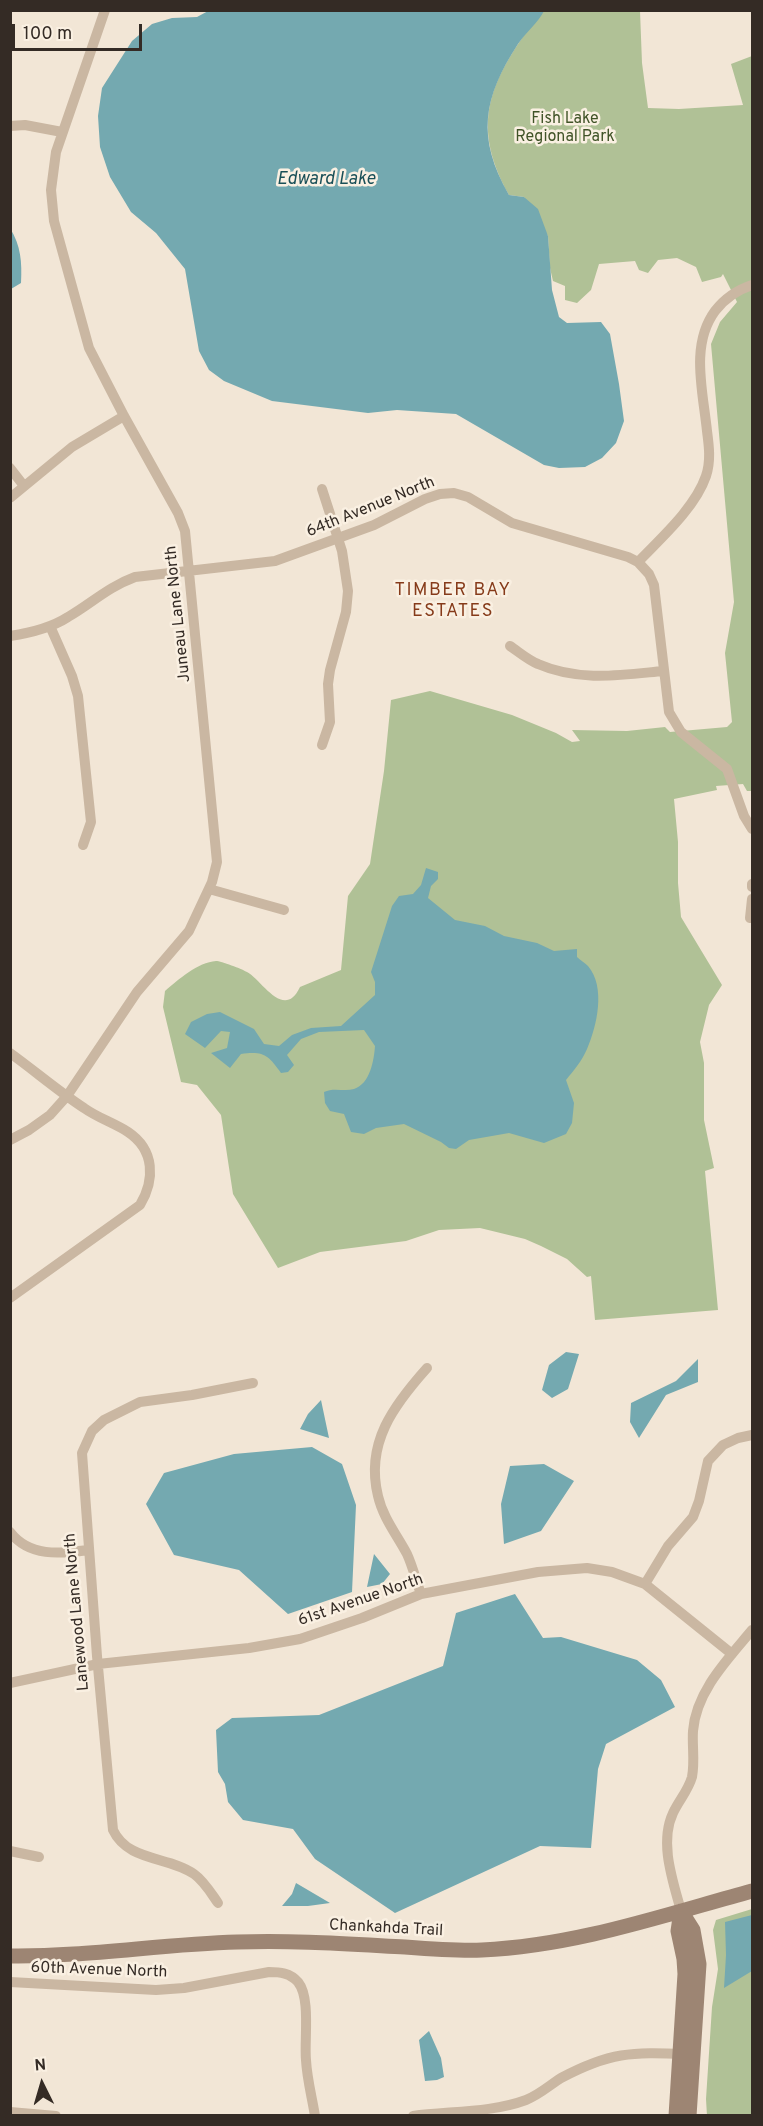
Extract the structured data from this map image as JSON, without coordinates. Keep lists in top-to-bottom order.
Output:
{
  "streets": {
    "street": [
      "64th Avenue North",
      "Juneau Lane North",
      "61st Avenue North",
      "Lanewood Lane North",
      "Chankahda Trail",
      "60th Avenue North"
    ]
  },
  "crossings": [
    ["64th Avenue North", "Juneau Lane North"],
    ["61st Avenue North", "Lanewood Lane North"]
  ],
  "districts": ["TIMBER BAY ESTATES"],
  "water": ["Edward Lake"],
  "parks": ["Fish Lake Regional Park"],
  "scale_bar": "100 m",
  "north": "top"
}
